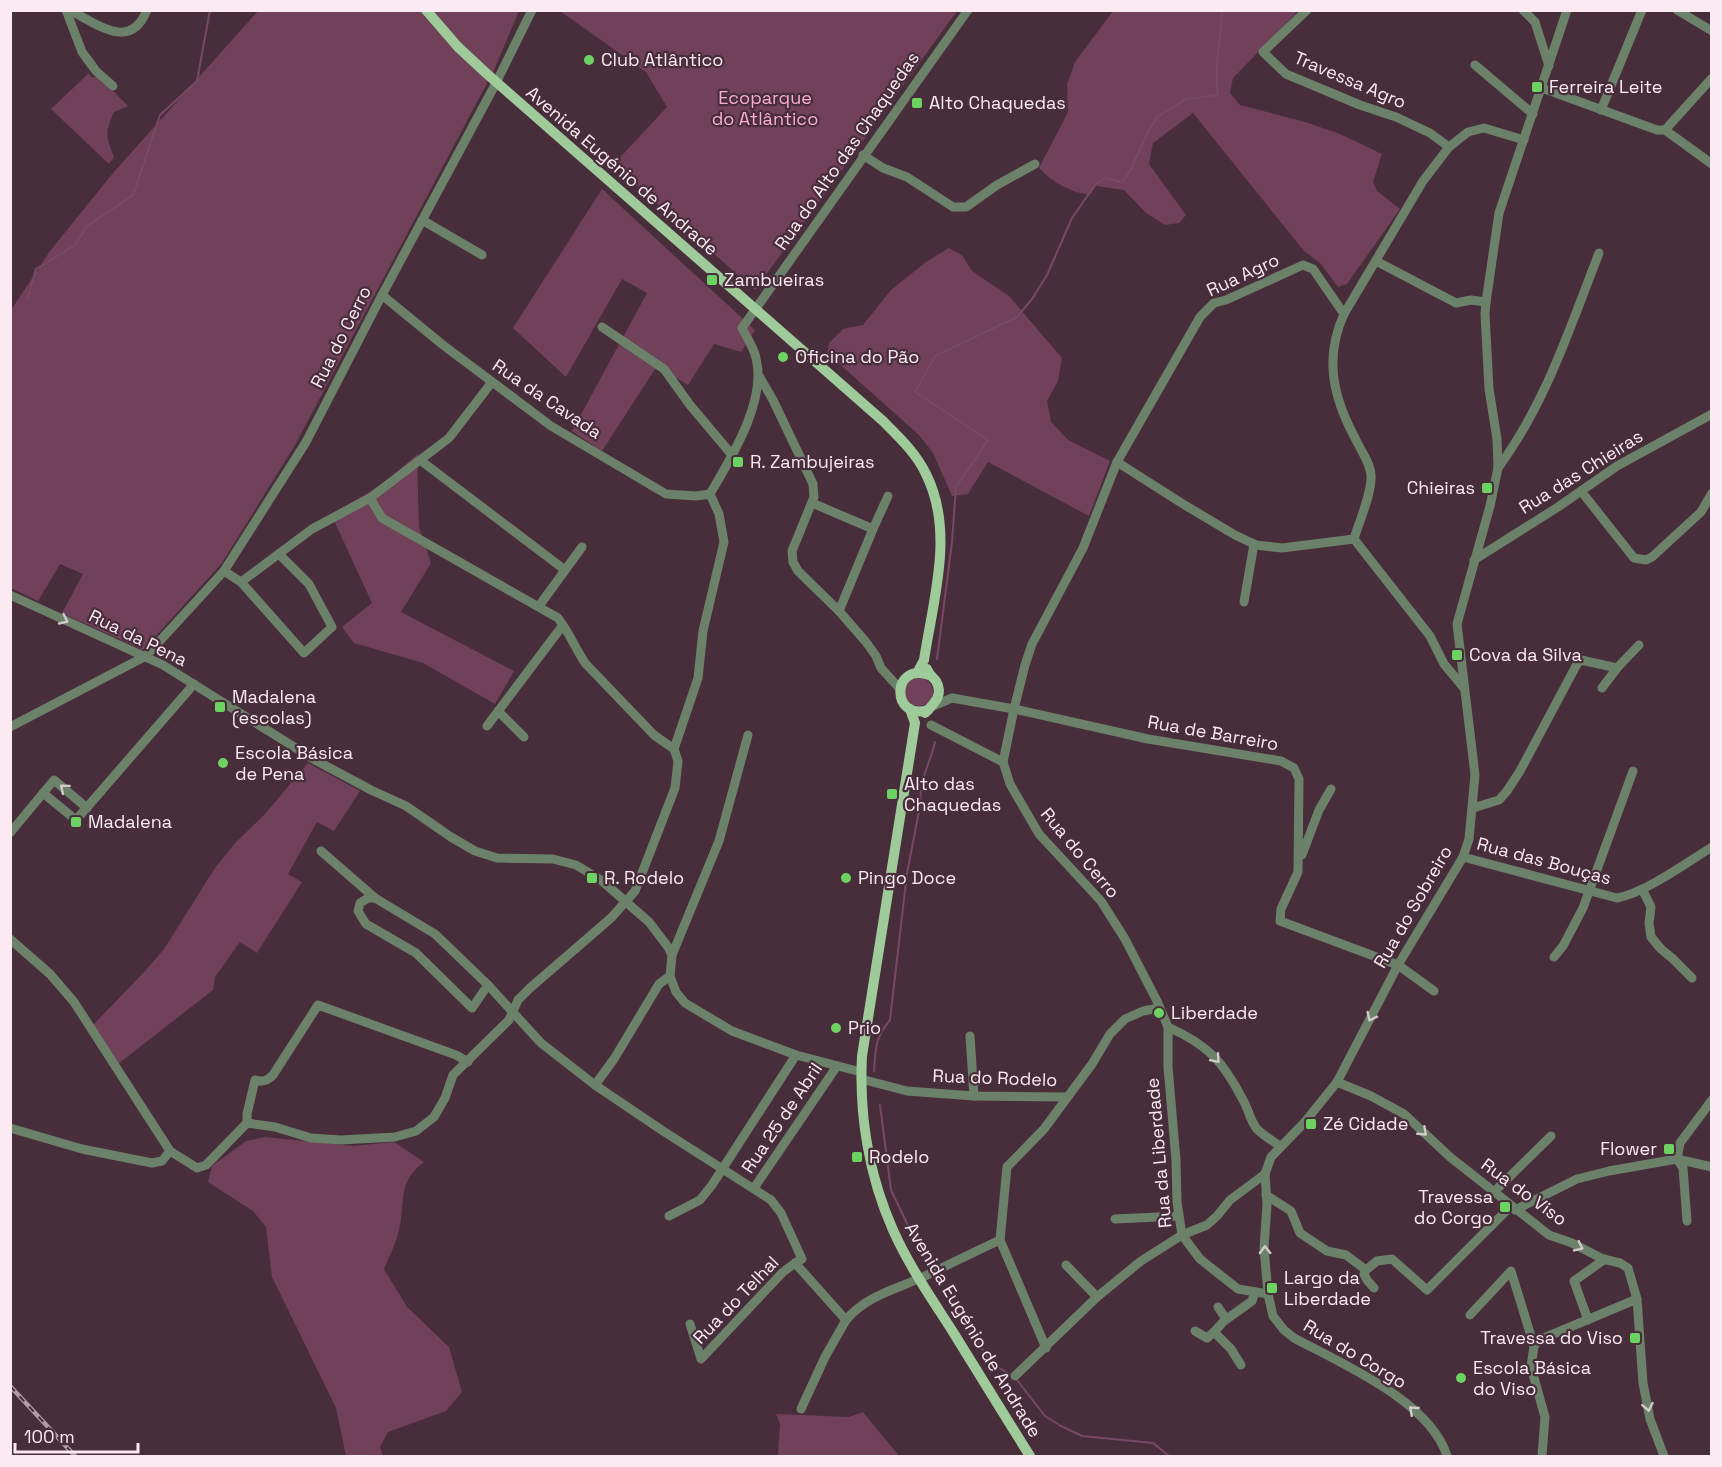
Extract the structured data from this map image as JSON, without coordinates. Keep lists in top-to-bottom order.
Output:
{
  "streets": {
    "main road": ["Avenida Eugénio de Andrade"],
    "street": [
      "Travessa Agro",
      "Rua do Alto das Chaquedas",
      "Rua Agro",
      "Rua do Cerro",
      "Rua da Cavada",
      "Rua das Chieiras",
      "Rua da Pena",
      "Rua de Barreiro",
      "Rua das Bouças",
      "Rua do Sobreiro",
      "Rua do Rodelo",
      "Rua 25 de Abril",
      "Rua da Liberdade",
      "Rua do Viso",
      "Rua do Telhal",
      "Rua do Corgo"
    ]
  },
  "crossings": [
    ["Rua do Alto das Chaquedas", "Avenida Eugénio de Andrade"],
    ["Avenida Eugénio de Andrade", "Rua do Cerro"],
    ["Avenida Eugénio de Andrade", "Rua de Barreiro"],
    ["Avenida Eugénio de Andrade", "Rua do Rodelo"],
    ["Rua do Cerro", "Rua da Cavada"],
    ["Rua do Cerro", "Rua da Pena"],
    ["Rua do Cerro", "Rua do Rodelo"],
    ["Rua do Cerro", "Rua da Liberdade"],
    ["Rua das Chieiras", "Rua do Sobreiro"],
    ["Rua de Barreiro", "Rua do Sobreiro"],
    ["Rua das Bouças", "Rua do Sobreiro"],
    ["Rua do Sobreiro", "Rua do Viso"],
    ["Rua do Rodelo", "Rua 25 de Abril"]
  ],
  "one_way": ["Rua do Viso"],
  "parks": ["Ecoparque do Atlântico"],
  "places": {
    "other": [
      "Club Atlântico",
      "Oficina do Pão",
      "Escola Básica de Pena",
      "Pingo Doce",
      "Liberdade",
      "Prio",
      "Escola Básica do Viso"
    ],
    "transit": [
      "Ferreira Leite",
      "Alto Chaquedas",
      "Zambueiras",
      "R. Zambujeiras",
      "Chieiras",
      "Cova da Silva",
      "Madalena (escolas)",
      "Alto das Chaquedas",
      "Madalena",
      "R. Rodelo",
      "Zé Cidade",
      "Flower",
      "Rodelo",
      "Travessa do Corgo",
      "Largo da Liberdade",
      "Travessa do Viso"
    ]
  },
  "scale_bar": "100 m"
}
